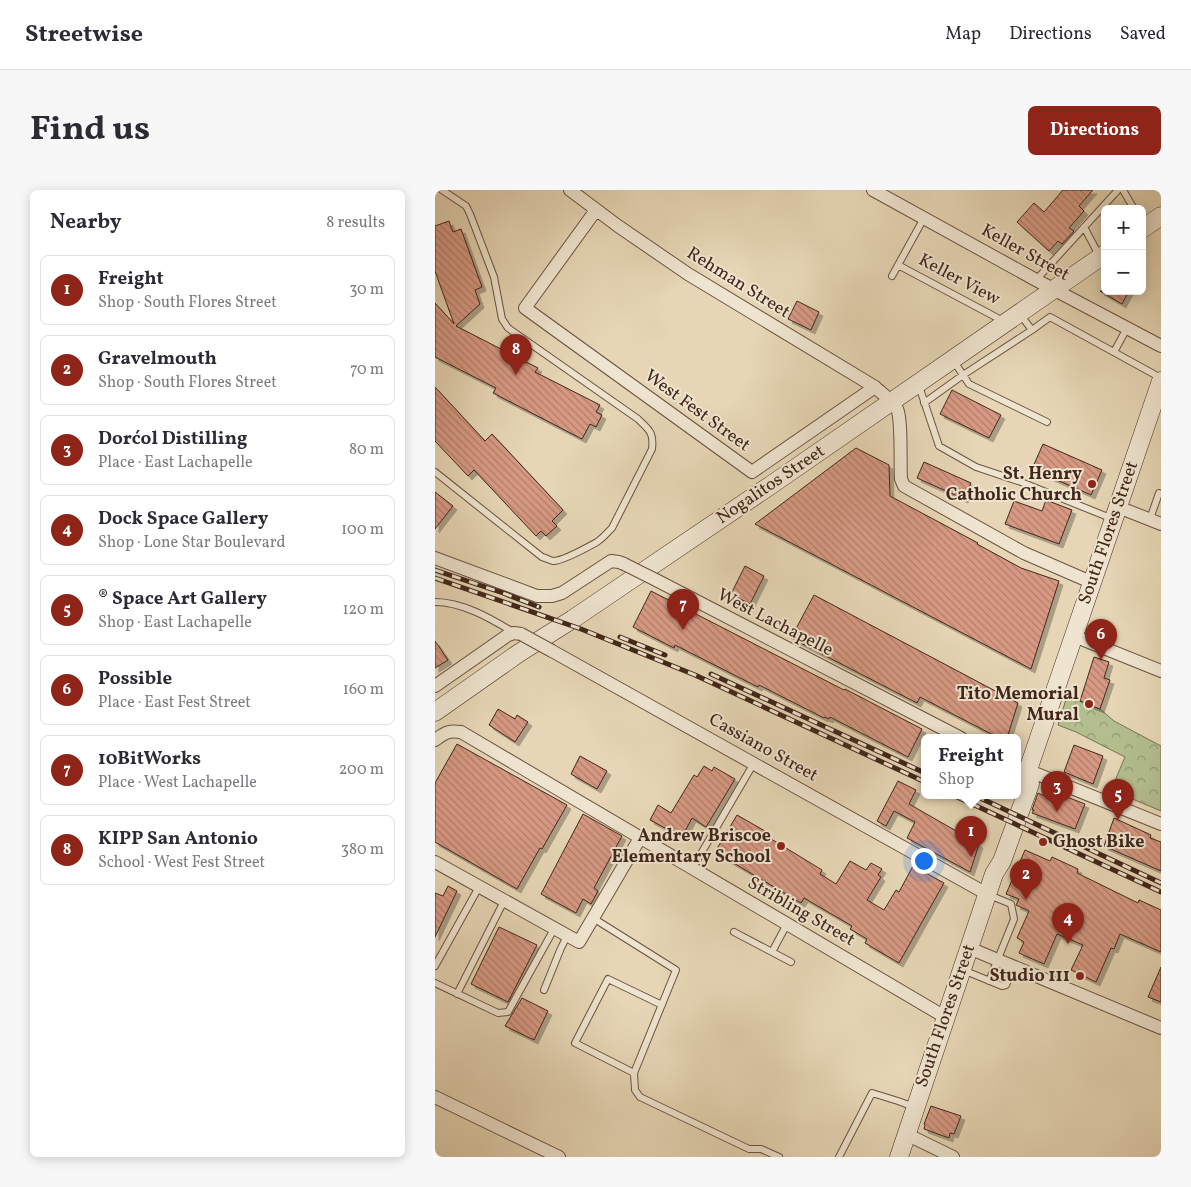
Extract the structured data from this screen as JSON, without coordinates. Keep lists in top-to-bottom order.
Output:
{
  "streets": {
    "main road": ["Nogalitos Street", "South Flores Street"],
    "street": [
      "Keller Street",
      "Rehman Street",
      "West Fest Street",
      "West Lachapelle",
      "Cassiano Street",
      "Stribling Street"
    ],
    "lane": ["Keller View"]
  },
  "crossings": [
    ["Keller Street", "Nogalitos Street"],
    ["Keller View", "Nogalitos Street"],
    ["Rehman Street", "West Fest Street"],
    ["Rehman Street", "Nogalitos Street"],
    ["South Flores Street", "Cassiano Street"],
    ["South Flores Street", "Stribling Street"]
  ],
  "places": [
    "St. Henry Catholic Church",
    "Tito Memorial Mural",
    "Ghost Bike",
    "Andrew Briscoe Elementary School",
    "Studio 111"
  ],
  "page": {
    "header": "Streetwise",
    "nav": ["Map", "Directions", "Saved"],
    "title": "Find us",
    "buttons": "Directions",
    "heading": ["Nearby", "8 results"],
    "map_buttons": ["+", "−"],
    "list": [
      {
        "mark": "1",
        "name": "Freight",
        "note": "Shop · South Flores Street",
        "value": "30 m"
      },
      {
        "mark": "2",
        "name": "Gravelmouth",
        "note": "Shop · South Flores Street",
        "value": "70 m"
      },
      {
        "mark": "3",
        "name": "Dorćol Distilling",
        "note": "Place · East Lachapelle",
        "value": "80 m"
      },
      {
        "mark": "4",
        "name": "Dock Space Gallery",
        "note": "Shop · Lone Star Boulevard",
        "value": "100 m"
      },
      {
        "mark": "5",
        "name": "® Space Art Gallery",
        "note": "Shop · East Lachapelle",
        "value": "120 m"
      },
      {
        "mark": "6",
        "name": "Possible",
        "note": "Place · East Fest Street",
        "value": "160 m"
      },
      {
        "mark": "7",
        "name": "10BitWorks",
        "note": "Place · West Lachapelle",
        "value": "200 m"
      },
      {
        "mark": "8",
        "name": "KIPP San Antonio",
        "note": "School · West Fest Street",
        "value": "380 m"
      }
    ],
    "pins": [
      "8",
      "7",
      "6",
      "3",
      "5",
      "1",
      "2",
      "4"
    ],
    "popup": ["Freight", "Shop"]
  }
}
